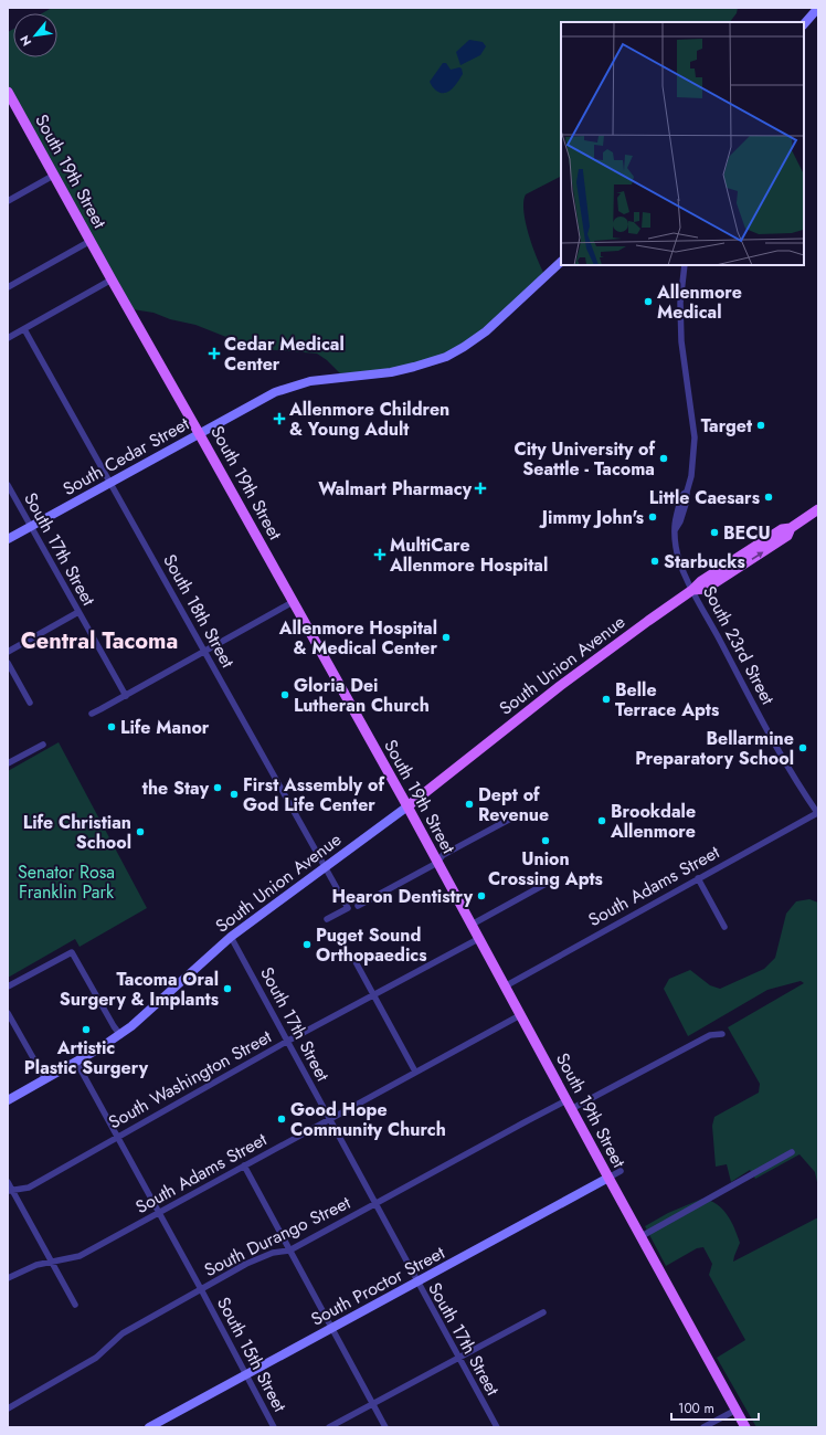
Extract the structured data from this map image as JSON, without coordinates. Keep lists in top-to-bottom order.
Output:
{
  "streets": {
    "main road": [
      "South 19th Street",
      "South Cedar Street",
      "South Union Avenue",
      "South Proctor Street"
    ],
    "street": [
      "South 17th Street",
      "South 18th Street",
      "South 23rd Street",
      "South Adams Street",
      "South Washington Street",
      "South Durango Street",
      "South 15th Street"
    ]
  },
  "crossings": [
    ["South 19th Street", "South Cedar Street"],
    ["South 19th Street", "South Union Avenue"],
    ["South 19th Street", "South Adams Street"],
    ["South 19th Street", "South Washington Street"],
    ["South 19th Street", "South Durango Street"],
    ["South 19th Street", "South Proctor Street"],
    ["South Cedar Street", "South 17th Street"],
    ["South Cedar Street", "South 18th Street"],
    ["South 17th Street", "South Union Avenue"],
    ["South 17th Street", "South Adams Street"],
    ["South 17th Street", "South Washington Street"],
    ["South 17th Street", "South Durango Street"],
    ["South 17th Street", "South Proctor Street"],
    ["South 18th Street", "South Union Avenue"],
    ["South 23rd Street", "South Union Avenue"],
    ["South 23rd Street", "South Adams Street"],
    ["South Union Avenue", "South 15th Street"],
    ["South Adams Street", "South 15th Street"],
    ["South Washington Street", "South 15th Street"],
    ["South Durango Street", "South 15th Street"],
    ["South Proctor Street", "South 15th Street"]
  ],
  "districts": ["Central Tacoma"],
  "parks": ["Senator Rosa Franklin Park"],
  "places": {
    "other": [
      "Allenmore Medical",
      "Target",
      "City University of Seattle - Tacoma",
      "Little Caesars",
      "Jimmy John's",
      "BECU",
      "Starbucks",
      "Allenmore Hospital & Medical Center",
      "Gloria Dei Lutheran Church",
      "Belle Terrace Apts",
      "Life Manor",
      "Bellarmine Preparatory School",
      "the Stay",
      "First Assembly of God Life Center",
      "Dept of Revenue",
      "Brookdale Allenmore",
      "Life Christian School",
      "Union Crossing Apts",
      "Hearon Dentistry",
      "Puget Sound Orthopaedics",
      "Tacoma Oral Surgery & Implants",
      "Artistic Plastic Surgery",
      "Good Hope Community Church"
    ],
    "health": [
      "Cedar Medical Center",
      "Allenmore Children & Young Adult",
      "Walmart Pharmacy",
      "MultiCare Allenmore Hospital"
    ]
  },
  "scale_bar": "100 m",
  "north": "bottom left"
}
